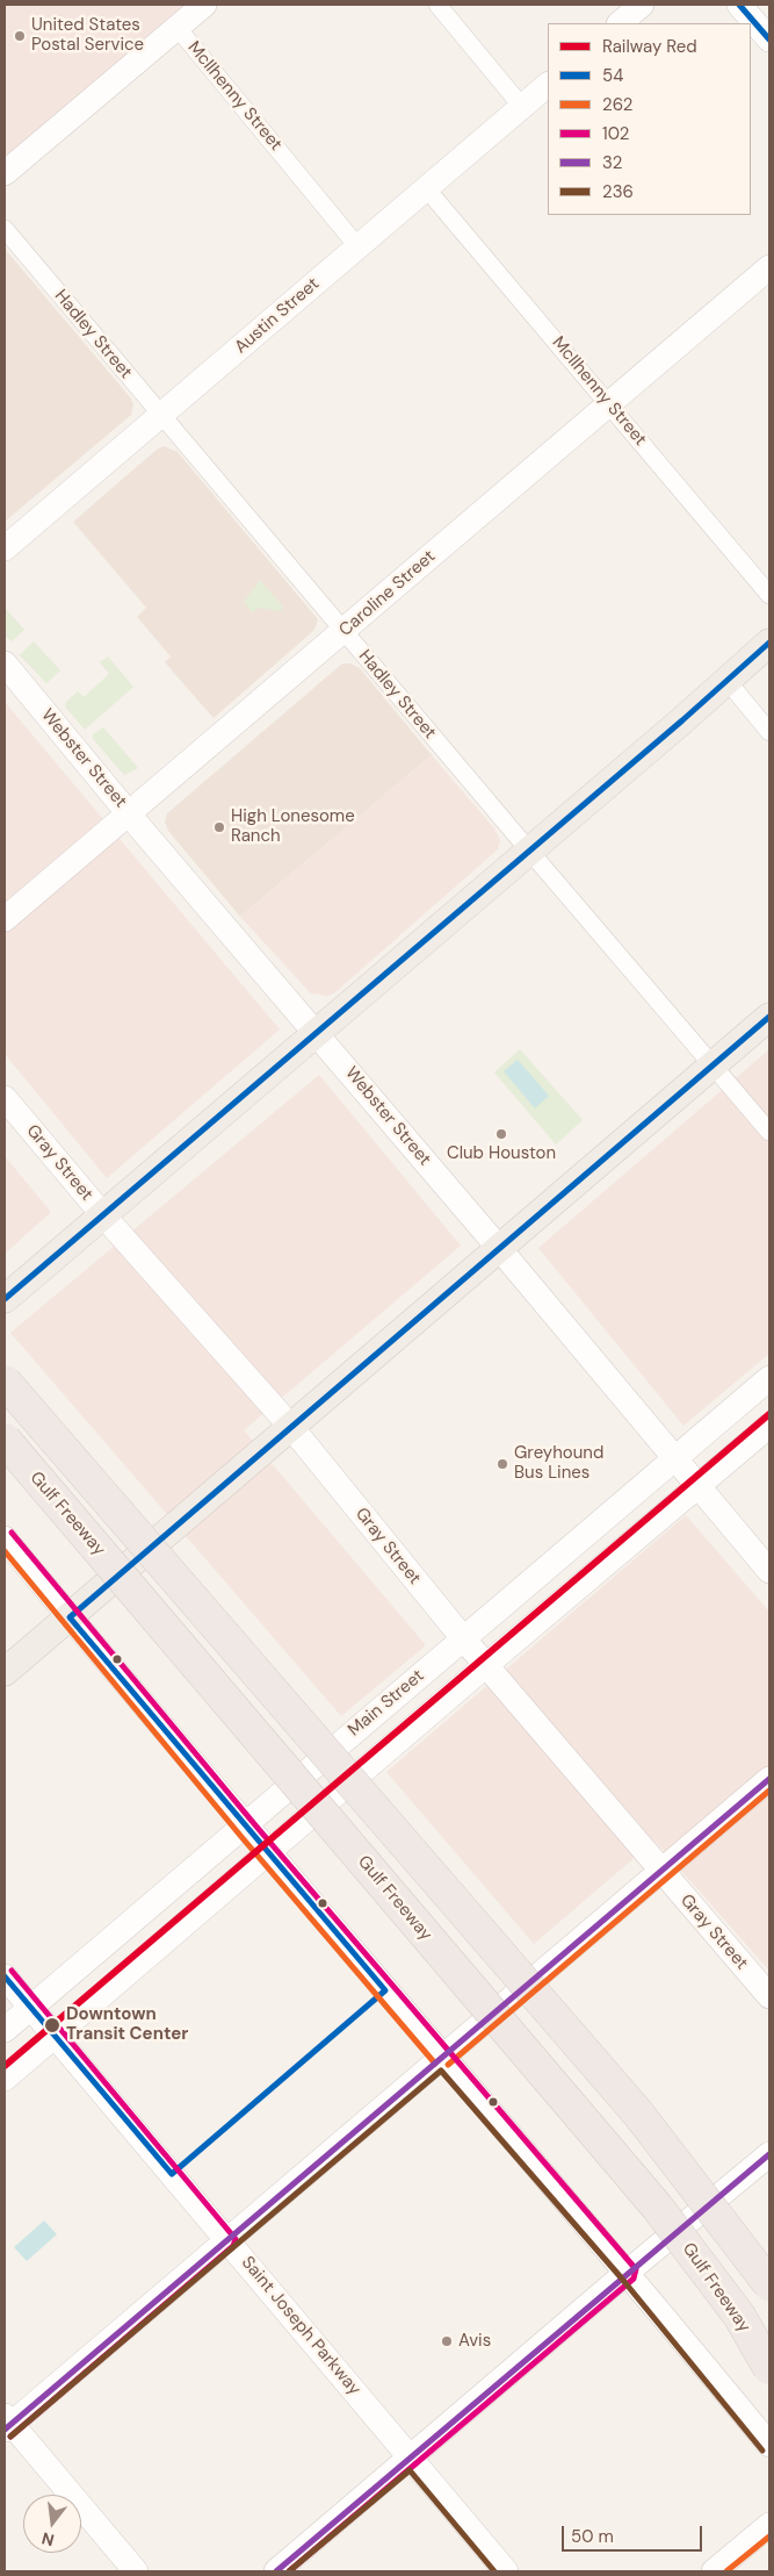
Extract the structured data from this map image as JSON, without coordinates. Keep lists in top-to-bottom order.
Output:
{
  "streets": {
    "highway": ["Gulf Freeway"],
    "main road": [
      "Austin Street",
      "Caroline Street",
      "Webster Street",
      "Gray Street",
      "Main Street",
      "Saint Joseph Parkway"
    ],
    "street": ["McIlhenny Street", "Hadley Street"]
  },
  "crossings": [
    ["McIlhenny Street", "Austin Street"],
    ["McIlhenny Street", "Caroline Street"],
    ["Austin Street", "Hadley Street"],
    ["Hadley Street", "Caroline Street"],
    ["Caroline Street", "Webster Street"],
    ["Webster Street", "Main Street"],
    ["Gray Street", "Main Street"],
    ["Main Street", "Saint Joseph Parkway"]
  ],
  "places": [
    "United States Postal Service",
    "High Lonesome Ranch",
    "Club Houston",
    "Greyhound Bus Lines",
    "Downtown Transit Center",
    "Avis"
  ],
  "lines": [
    "transit line 54",
    "rail line Red",
    "transit line 102",
    "transit line 262",
    "transit line 32",
    "transit line 236"
  ],
  "legend": [
    "Railway Red",
    "54",
    "262",
    "102",
    "32",
    "236"
  ],
  "scale_bar": "50 m",
  "north": "bottom"
}
